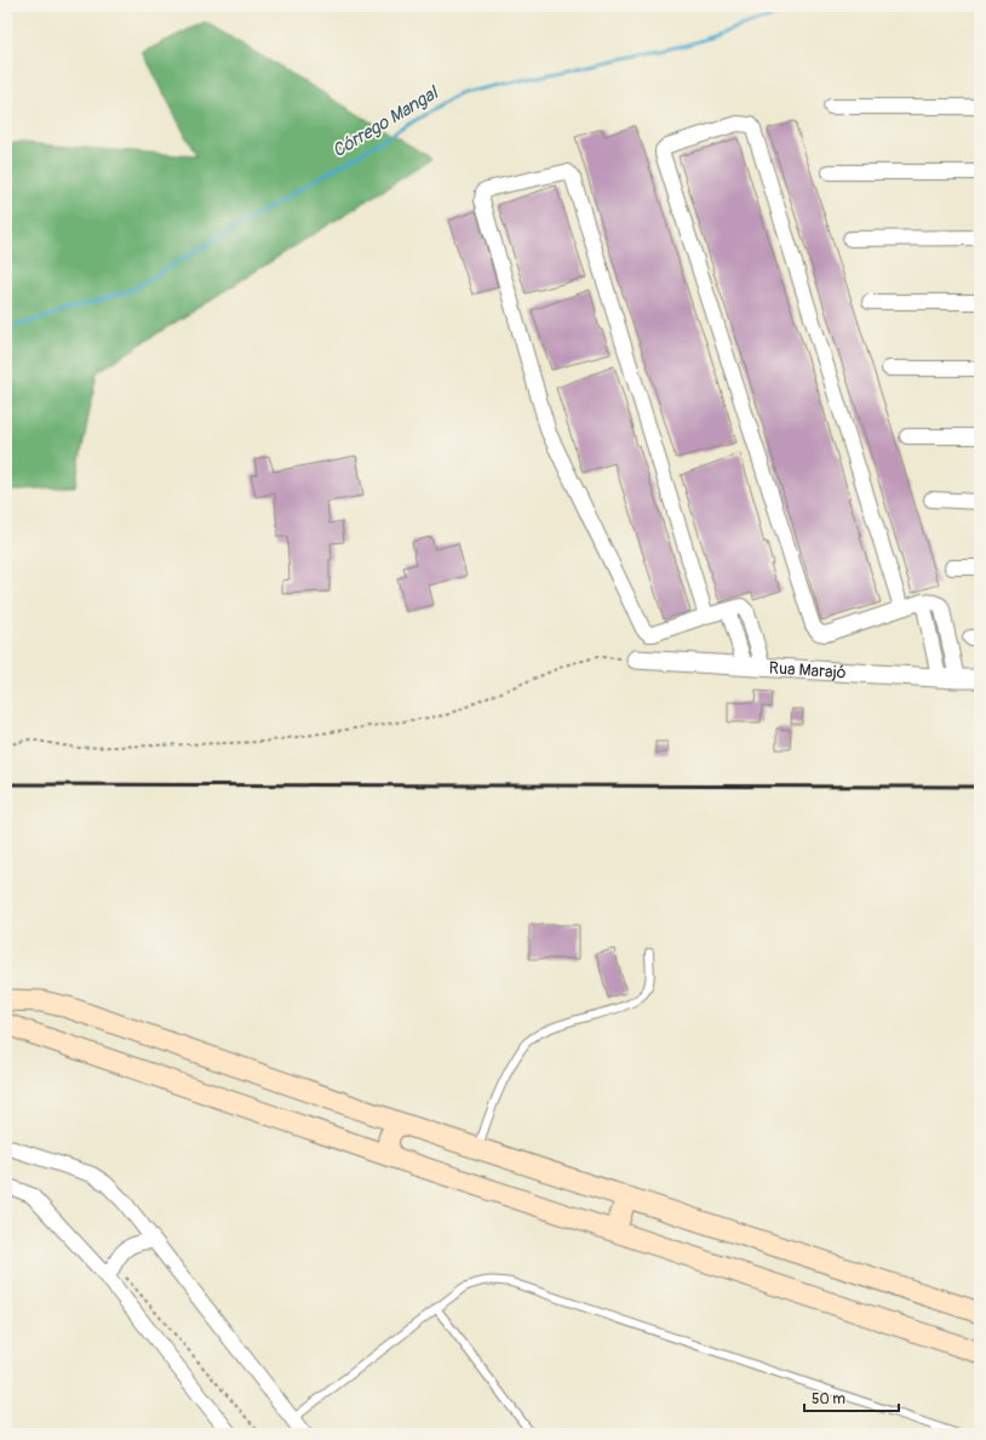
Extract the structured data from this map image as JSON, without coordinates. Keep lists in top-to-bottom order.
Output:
{
  "streets": {
    "street": ["Rua Marajó"]
  },
  "water": ["Córrego Mangal"],
  "scale_bar": "50 m"
}
